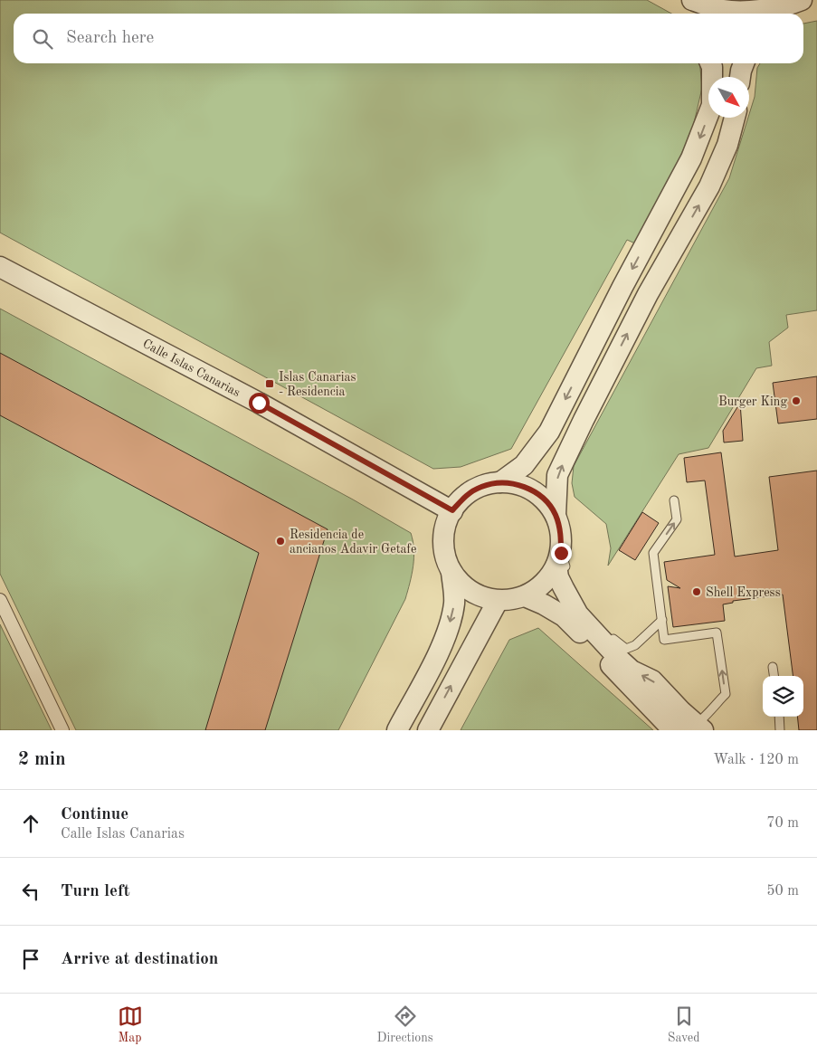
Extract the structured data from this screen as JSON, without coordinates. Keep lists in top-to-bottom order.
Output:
{
  "streets": {
    "street": ["Calle Islas Canarias"]
  },
  "places": {
    "transit": ["Islas Canarias - Residencia"],
    "other": ["Burger King", "Residencia de ancianos Adavir Getafe", "Shell Express"]
  },
  "north": "bottom right",
  "page": {
    "search": "Search here",
    "heading": ["2 min", "Walk · 120 m"],
    "list": [
      ["Continue", "Calle Islas Canarias", "70 m"],
      ["Turn left", "50 m"],
      "Arrive at destination"
    ],
    "nav": ["Map", "Directions", "Saved"]
  }
}
